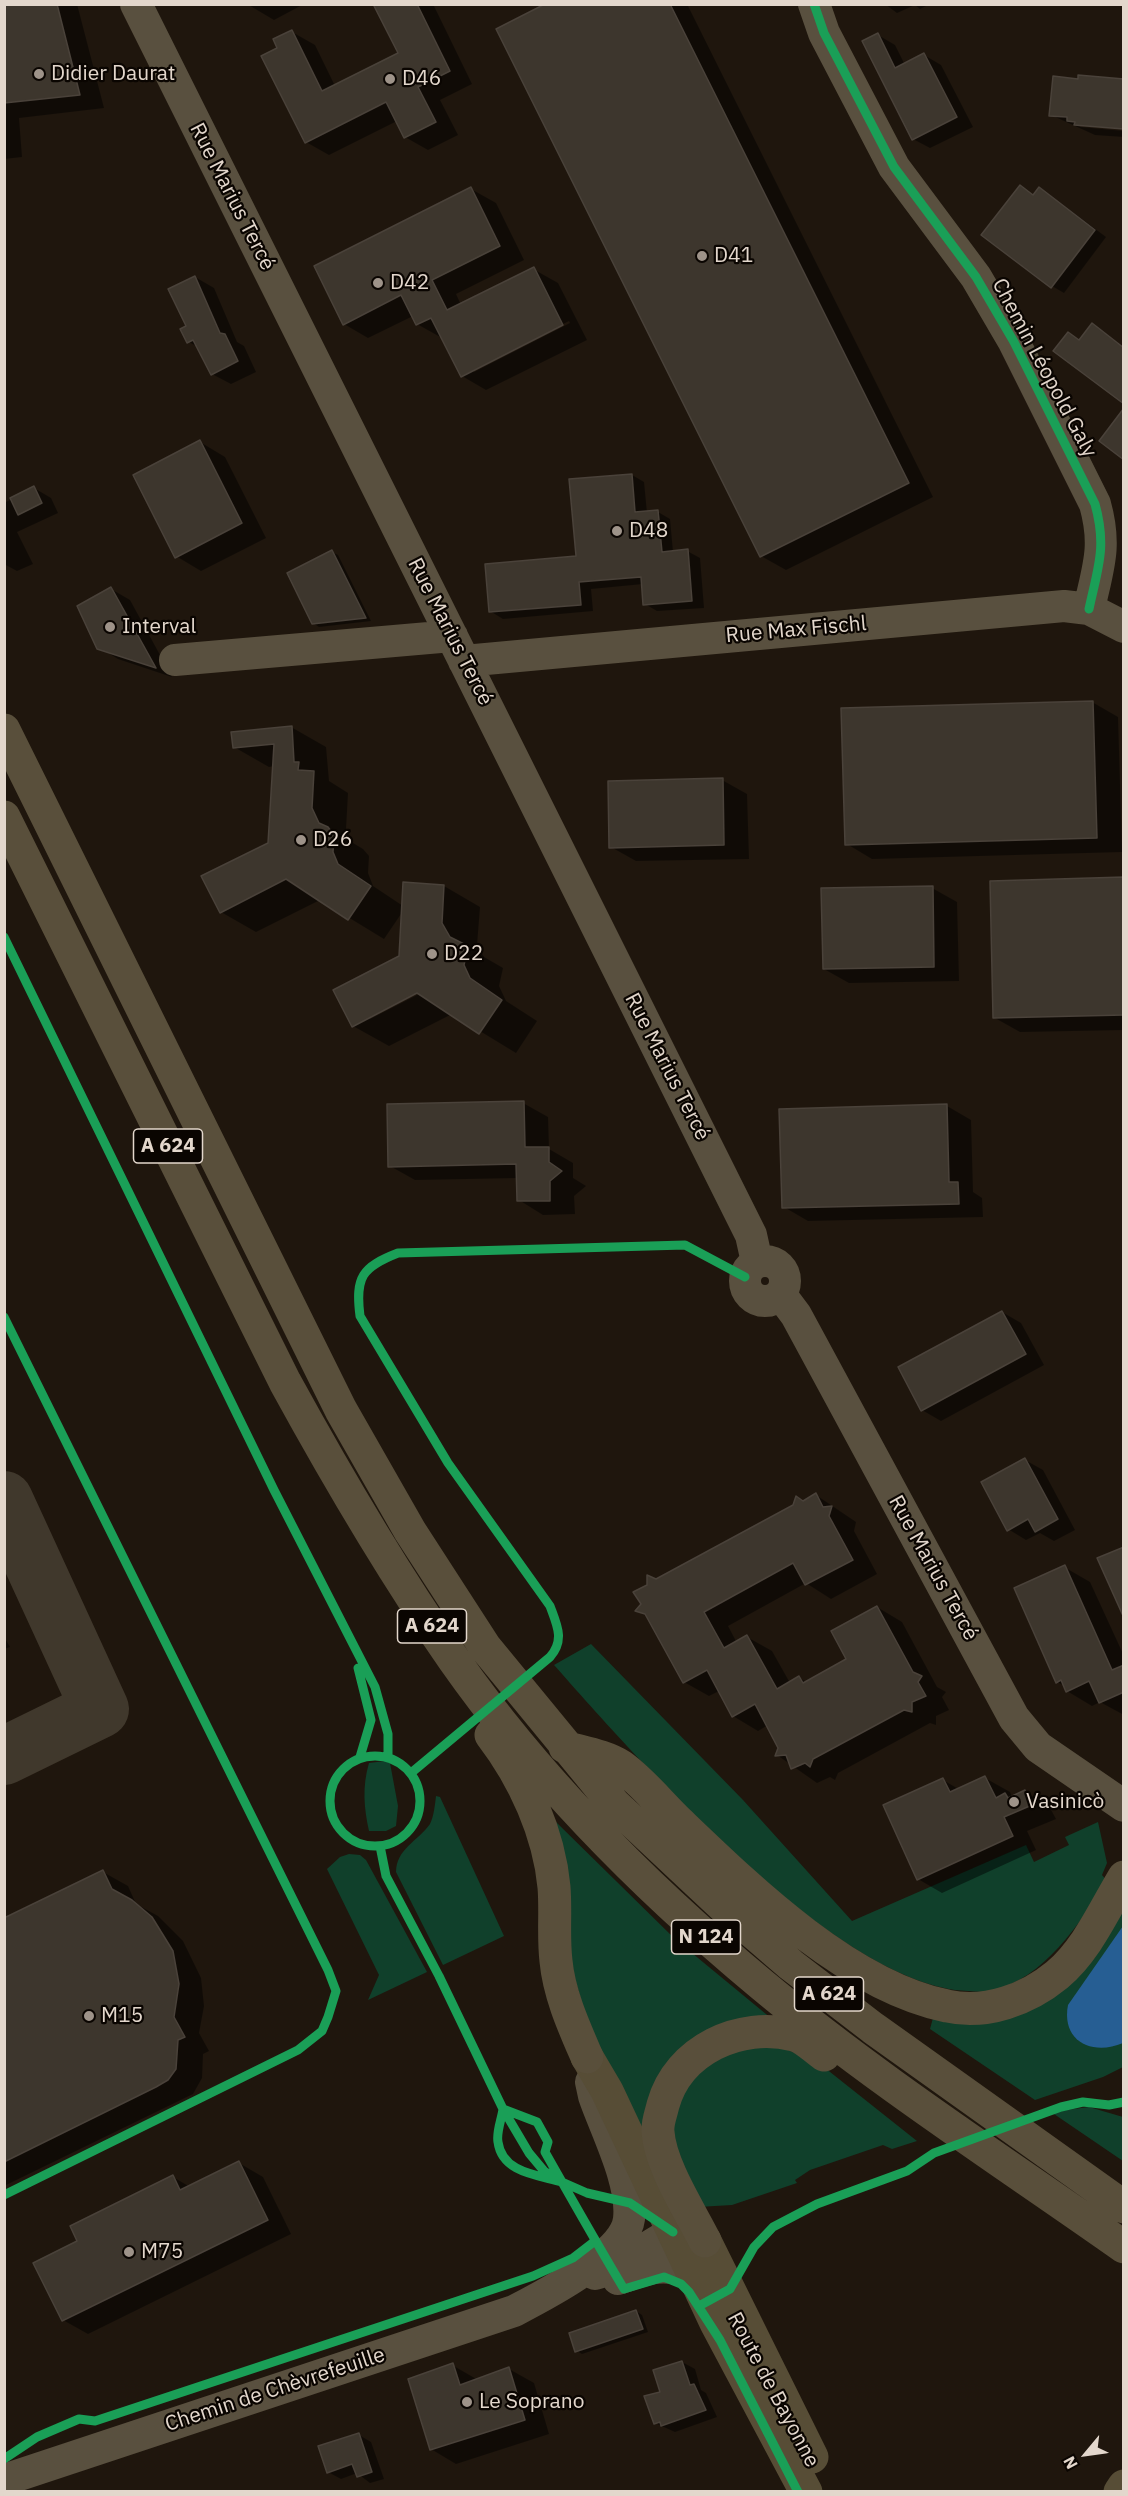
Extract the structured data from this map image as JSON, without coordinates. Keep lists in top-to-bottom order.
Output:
{
  "streets": {
    "highway": ["A 624", "N 124"],
    "main road": ["Route de Bayonne"],
    "street": [
      "Rue Marius Tercé",
      "Chemin Léopold Galy",
      "Rue Max Fischl",
      "Chemin de Chèvrefeuille"
    ]
  },
  "crossings": [
    ["Rue Marius Tercé", "Rue Max Fischl"],
    ["Chemin Léopold Galy", "Rue Max Fischl"],
    ["A 624", "N 124"],
    ["Chemin de Chèvrefeuille", "Route de Bayonne"]
  ],
  "places": [
    "Didier Daurat",
    "D46",
    "D41",
    "D42",
    "D48",
    "Interval",
    "D26",
    "D22",
    "Vasinicò",
    "M15",
    "M75",
    "Le Soprano"
  ],
  "north": "bottom left"
}
